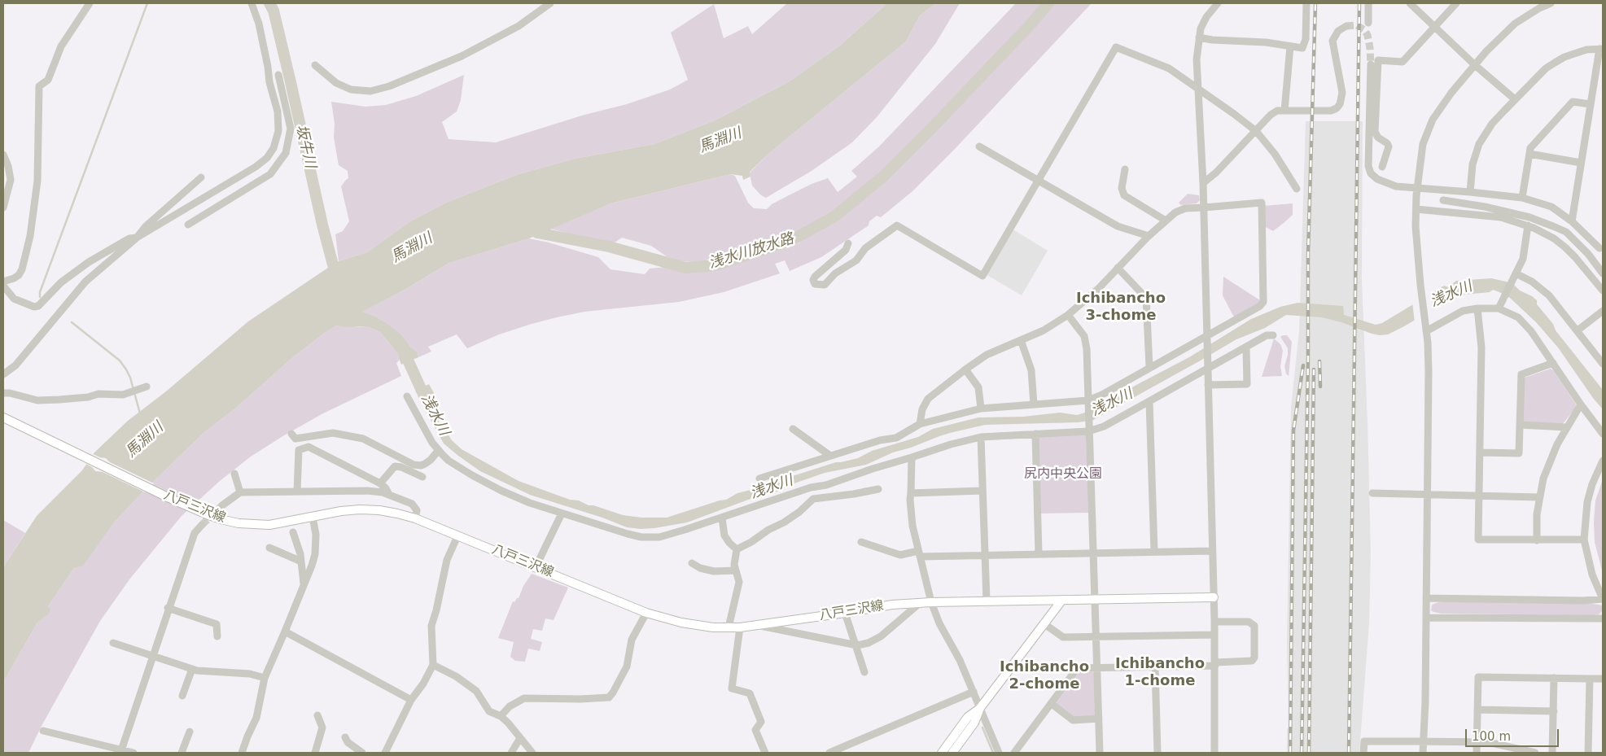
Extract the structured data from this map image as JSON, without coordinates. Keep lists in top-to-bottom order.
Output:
{
  "streets": {
    "main road": ["八戸三沢線"]
  },
  "districts": ["Ichibancho 3-chome", "Ichibancho 1-chome", "Ichibancho 2-chome"],
  "water": [
    "馬淵川",
    "坂牛川",
    "浅水川放水路",
    "浅水川"
  ],
  "parks": ["尻内中央公園"],
  "scale_bar": "100 m"
}
